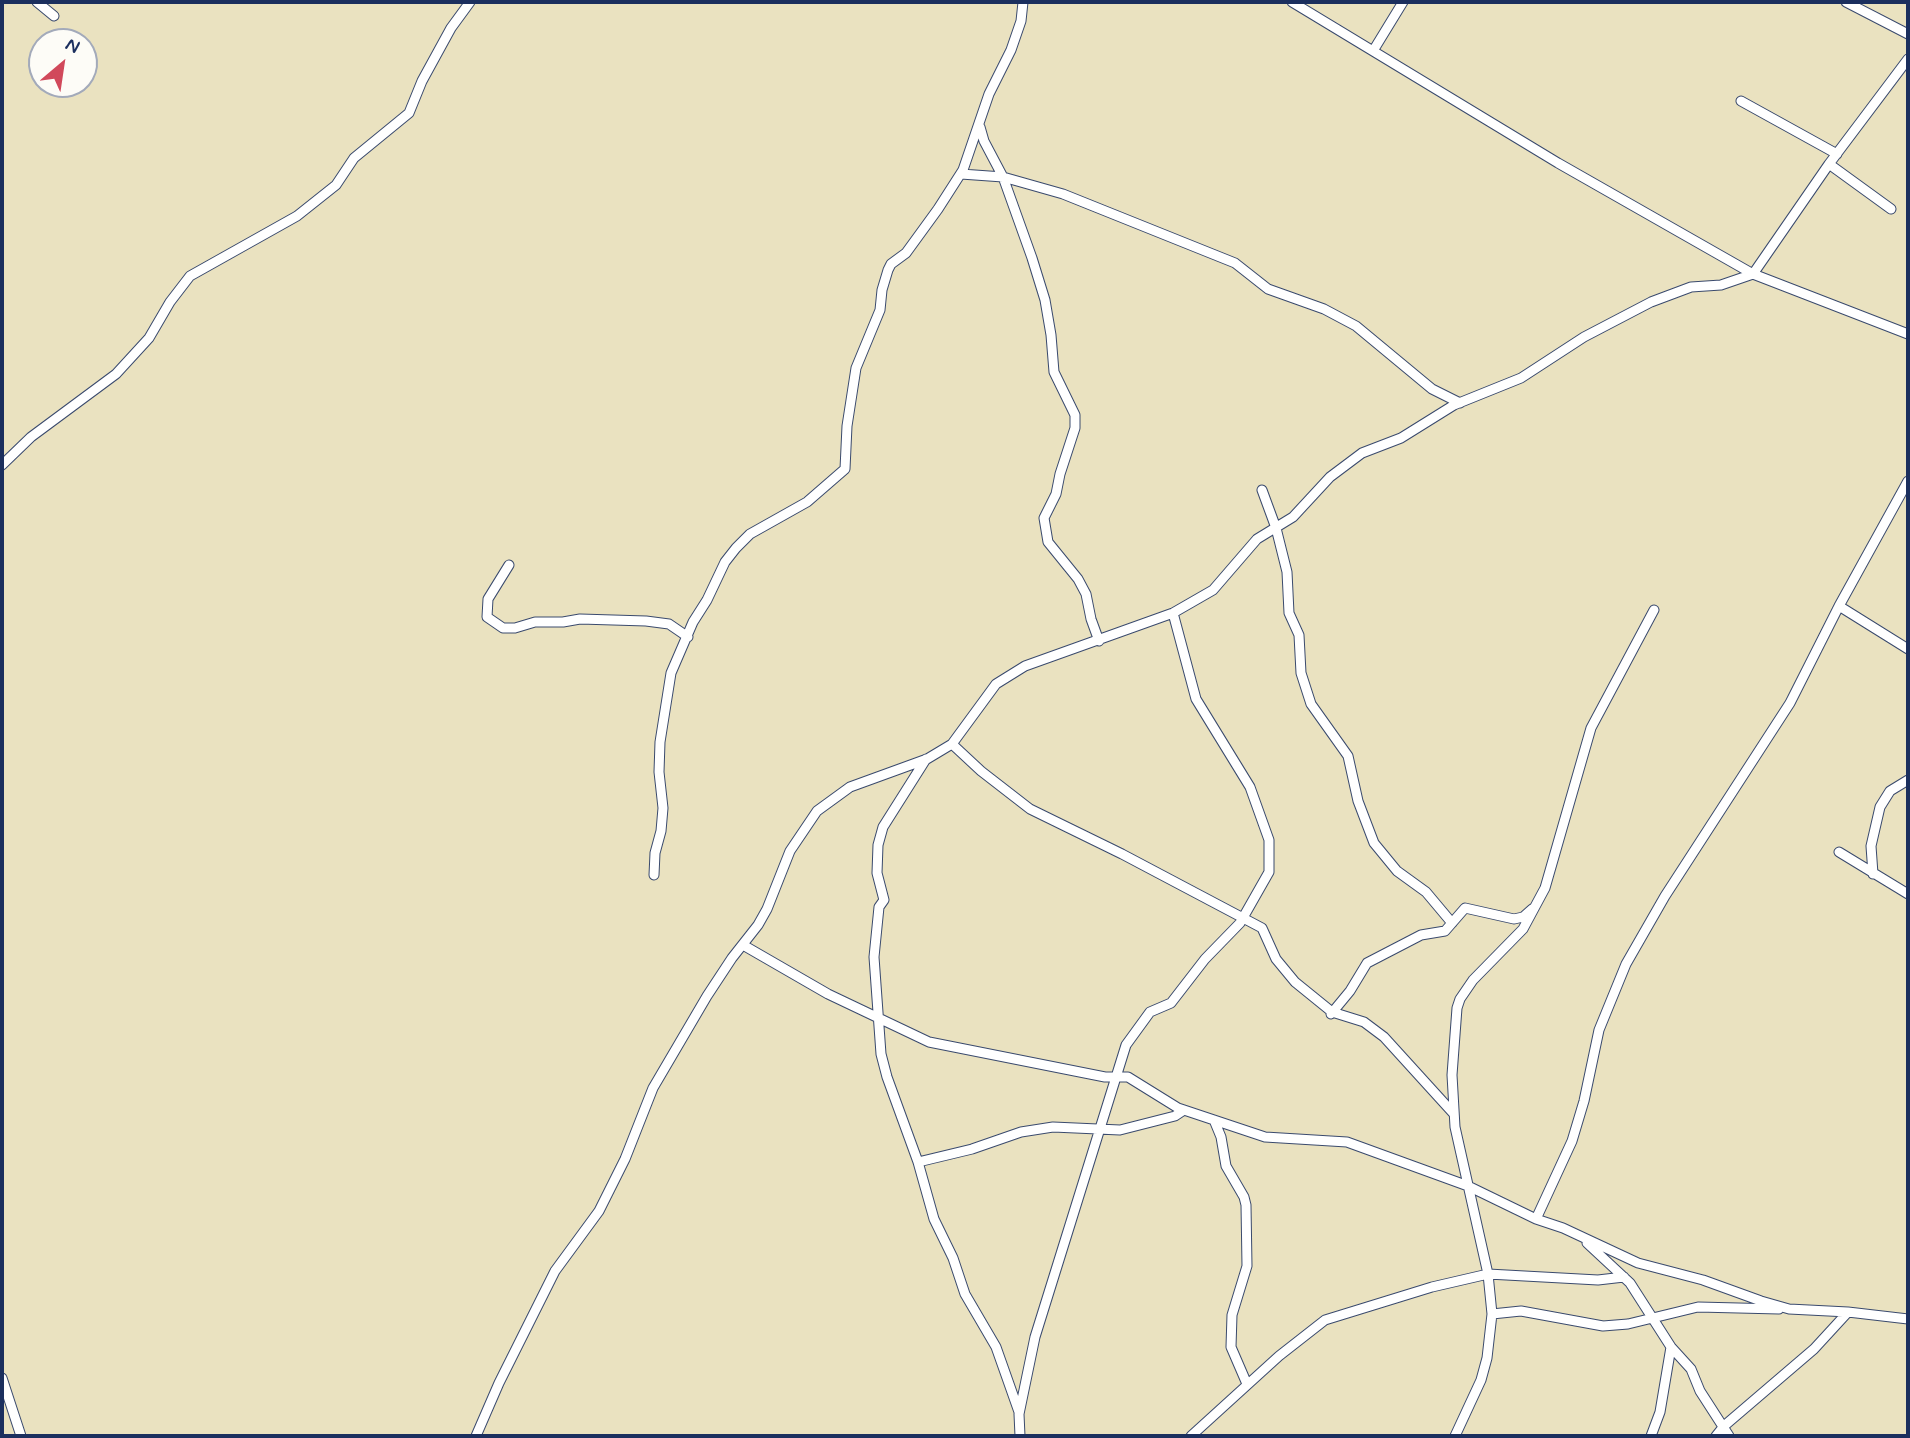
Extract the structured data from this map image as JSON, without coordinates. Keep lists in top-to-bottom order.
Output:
{
  "north": "top right"
}
